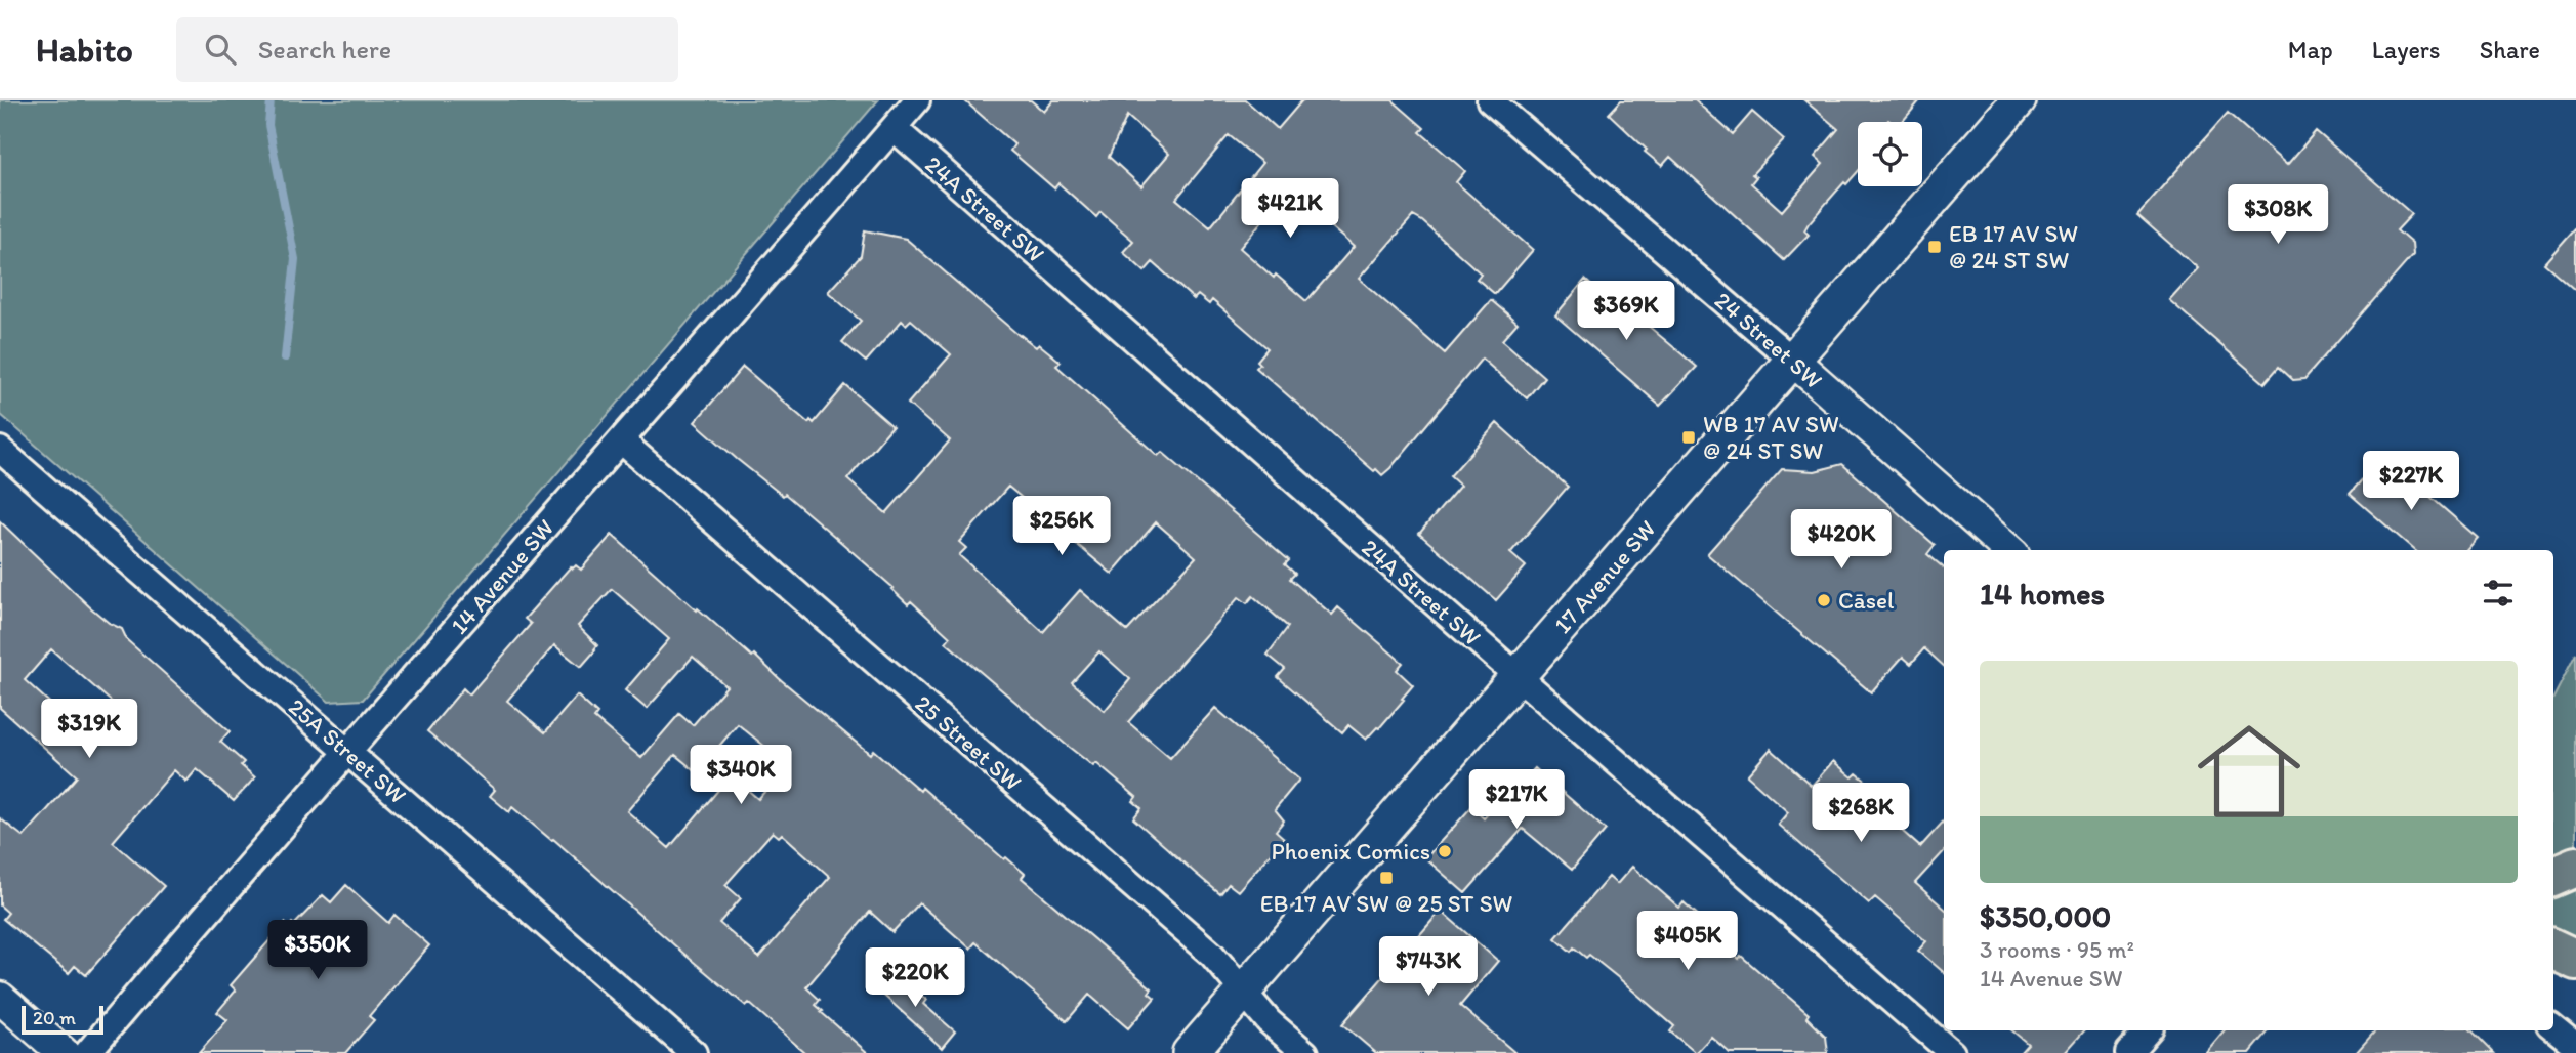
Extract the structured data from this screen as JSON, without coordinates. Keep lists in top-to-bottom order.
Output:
{
  "streets": {
    "main road": ["17 Avenue SW"],
    "street": [
      "24A Street SW",
      "24 Street SW",
      "14 Avenue SW",
      "25 Street SW",
      "25A Street SW"
    ]
  },
  "crossings": [
    ["24A Street SW", "14 Avenue SW"],
    ["24A Street SW", "17 Avenue SW"],
    ["24 Street SW", "17 Avenue SW"],
    ["14 Avenue SW", "25 Street SW"],
    ["14 Avenue SW", "25A Street SW"],
    ["17 Avenue SW", "25 Street SW"]
  ],
  "places": {
    "transit": ["EB 17 AV SW @ 24 ST SW", "WB 17 AV SW @ 24 ST SW", "EB 17 AV SW @ 25 ST SW"],
    "other": ["Cāsel", "Phoenix Comics"]
  },
  "scale_bar": "20 m",
  "page": {
    "header": "Habito",
    "search": "Search here",
    "nav": ["Map", "Layers", "Share"],
    "price": [
      "$421K",
      "$308K",
      "$369K",
      "$227K",
      "$256K",
      "$420K",
      "$319K",
      "$340K",
      "$217K",
      "$268K",
      "$405K",
      "$350K",
      "$743K",
      "$220K"
    ],
    "heading": "14 homes",
    "list": [
      {
        "name": "$350,000",
        "note": "3 rooms · 95 m² · 14 Avenue SW"
      }
    ],
    "scale": "20 m"
  }
}
